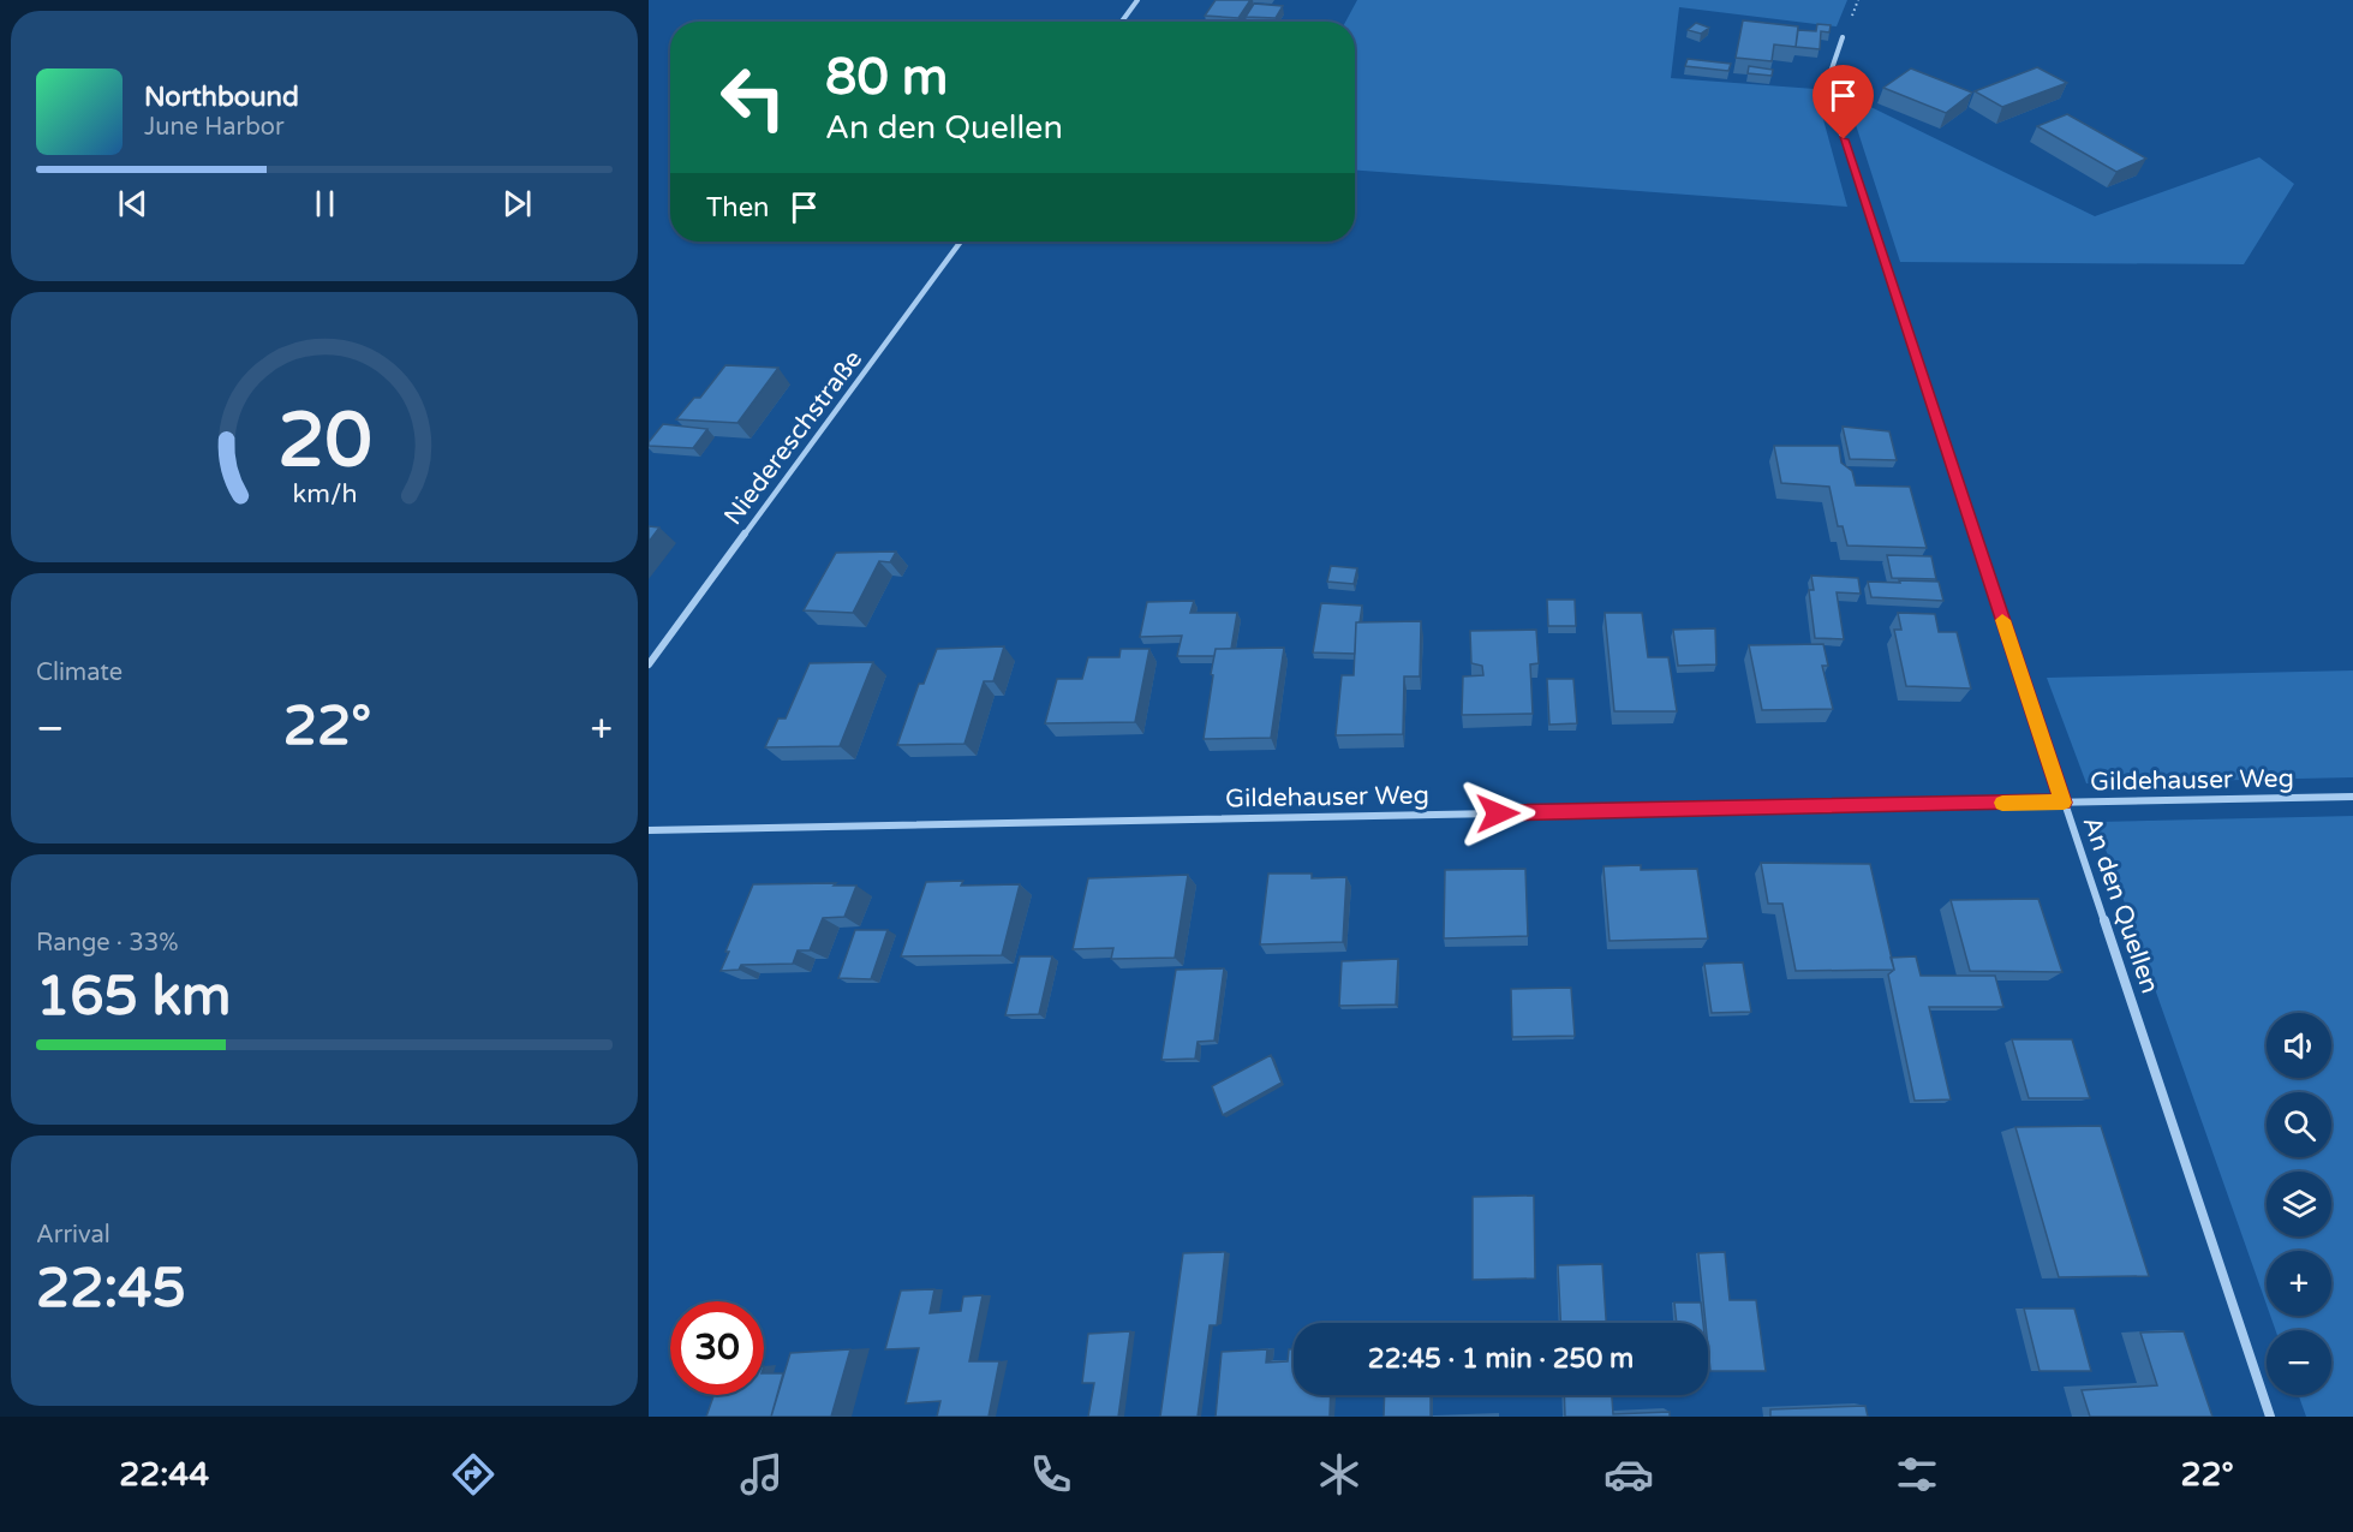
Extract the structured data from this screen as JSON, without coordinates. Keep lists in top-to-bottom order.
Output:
{
  "streets": {
    "street": ["Niedereschstraße", "Gildehauser Weg", "An den Quellen"]
  },
  "crossings": [
    ["Gildehauser Weg", "An den Quellen"]
  ],
  "page": {
    "turn": ["80 m", "An den Quellen"],
    "song": ["Northbound", "June Harbor"],
    "then": "Then",
    "tile": [
      "Climate",
      ["Range · 33%", "165 km"],
      ["Arrival", "22:45"]
    ],
    "heat": ["−", "22°", "+"],
    "map_buttons": ["+", "−"],
    "limit": "30",
    "trip": "22:45 · 1 min · 250 m",
    "tabs": ["22:44", "22°"],
    "gauge": ["20", "km/h"]
  }
}
